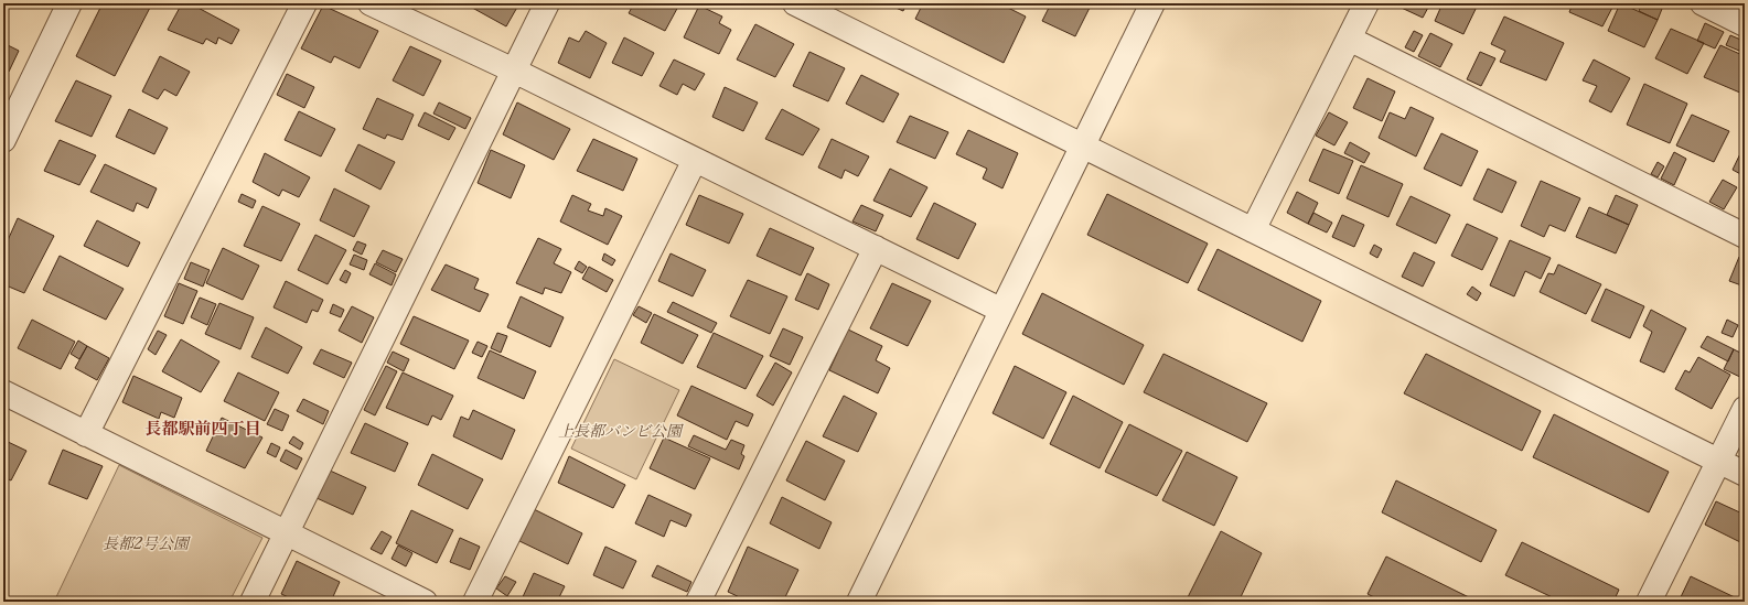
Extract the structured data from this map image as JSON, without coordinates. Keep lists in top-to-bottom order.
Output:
{
  "districts": ["長都駅前四丁目"],
  "parks": ["上長都バンビ公園", "長都2号公園"]
}
